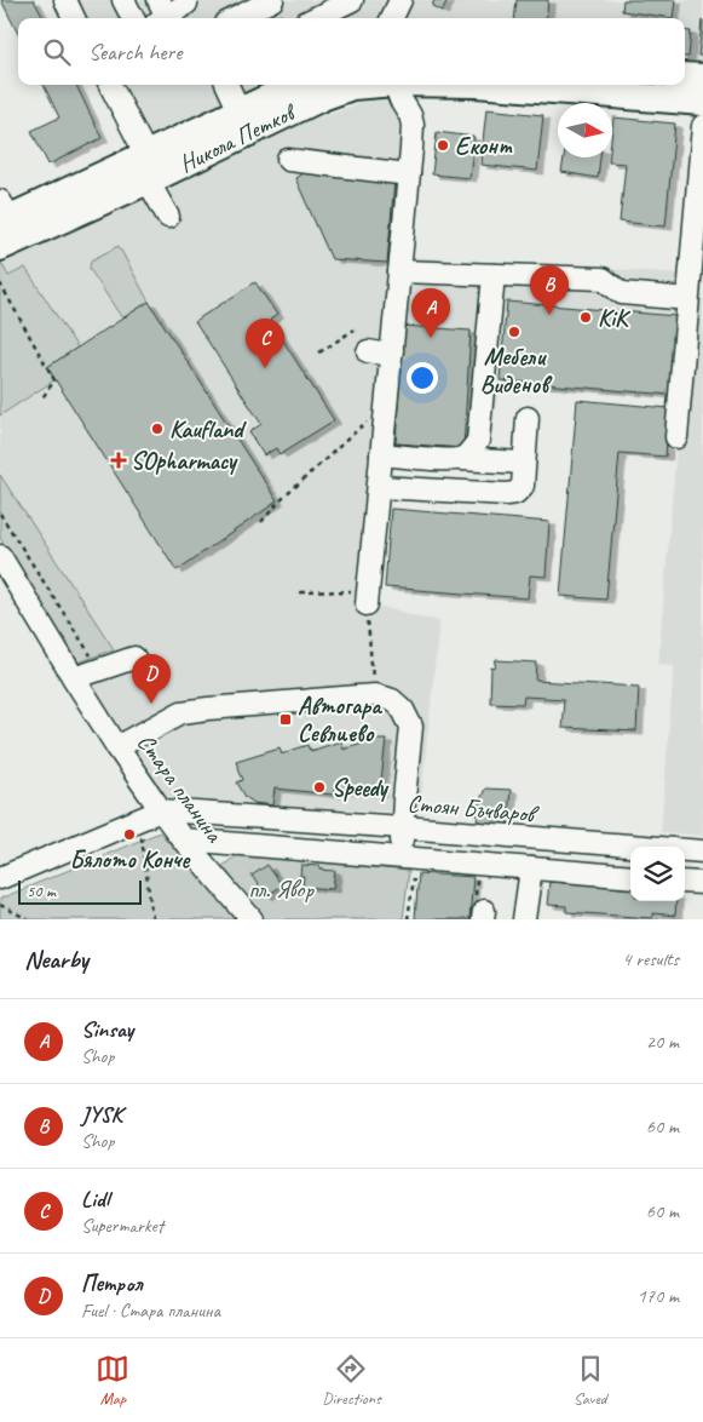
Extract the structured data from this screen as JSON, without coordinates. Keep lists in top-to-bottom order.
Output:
{
  "streets": {
    "main road": ["Никола Петков"],
    "street": ["Стара планина", "Стоян Бъчваров"]
  },
  "crossings": [
    ["Стара планина", "Стоян Бъчваров"]
  ],
  "parks": ["пл. Явор"],
  "places": {
    "other": [
      "Еконт",
      "KiK",
      "Мебели Виденов",
      "Kaufland",
      "Speedy",
      "Бялото Конче"
    ],
    "health": ["SOpharmacy"],
    "transit": ["Автогара Севлиево"]
  },
  "scale_bar": "50 m",
  "north": "right",
  "page": {
    "search": "Search here",
    "pins": [
      "B",
      "A",
      "C",
      "D"
    ],
    "scale": "50 m",
    "heading": ["Nearby", "4 results"],
    "list": [
      {
        "mark": "A",
        "name": "Sinsay",
        "note": "Shop",
        "value": "20 m"
      },
      {
        "mark": "B",
        "name": "JYSK",
        "note": "Shop",
        "value": "60 m"
      },
      {
        "mark": "C",
        "name": "Lidl",
        "note": "Supermarket",
        "value": "60 m"
      },
      {
        "mark": "D",
        "name": "Петрол",
        "note": "Fuel · Стара планина",
        "value": "170 m"
      }
    ],
    "nav": ["Map", "Directions", "Saved"]
  }
}
